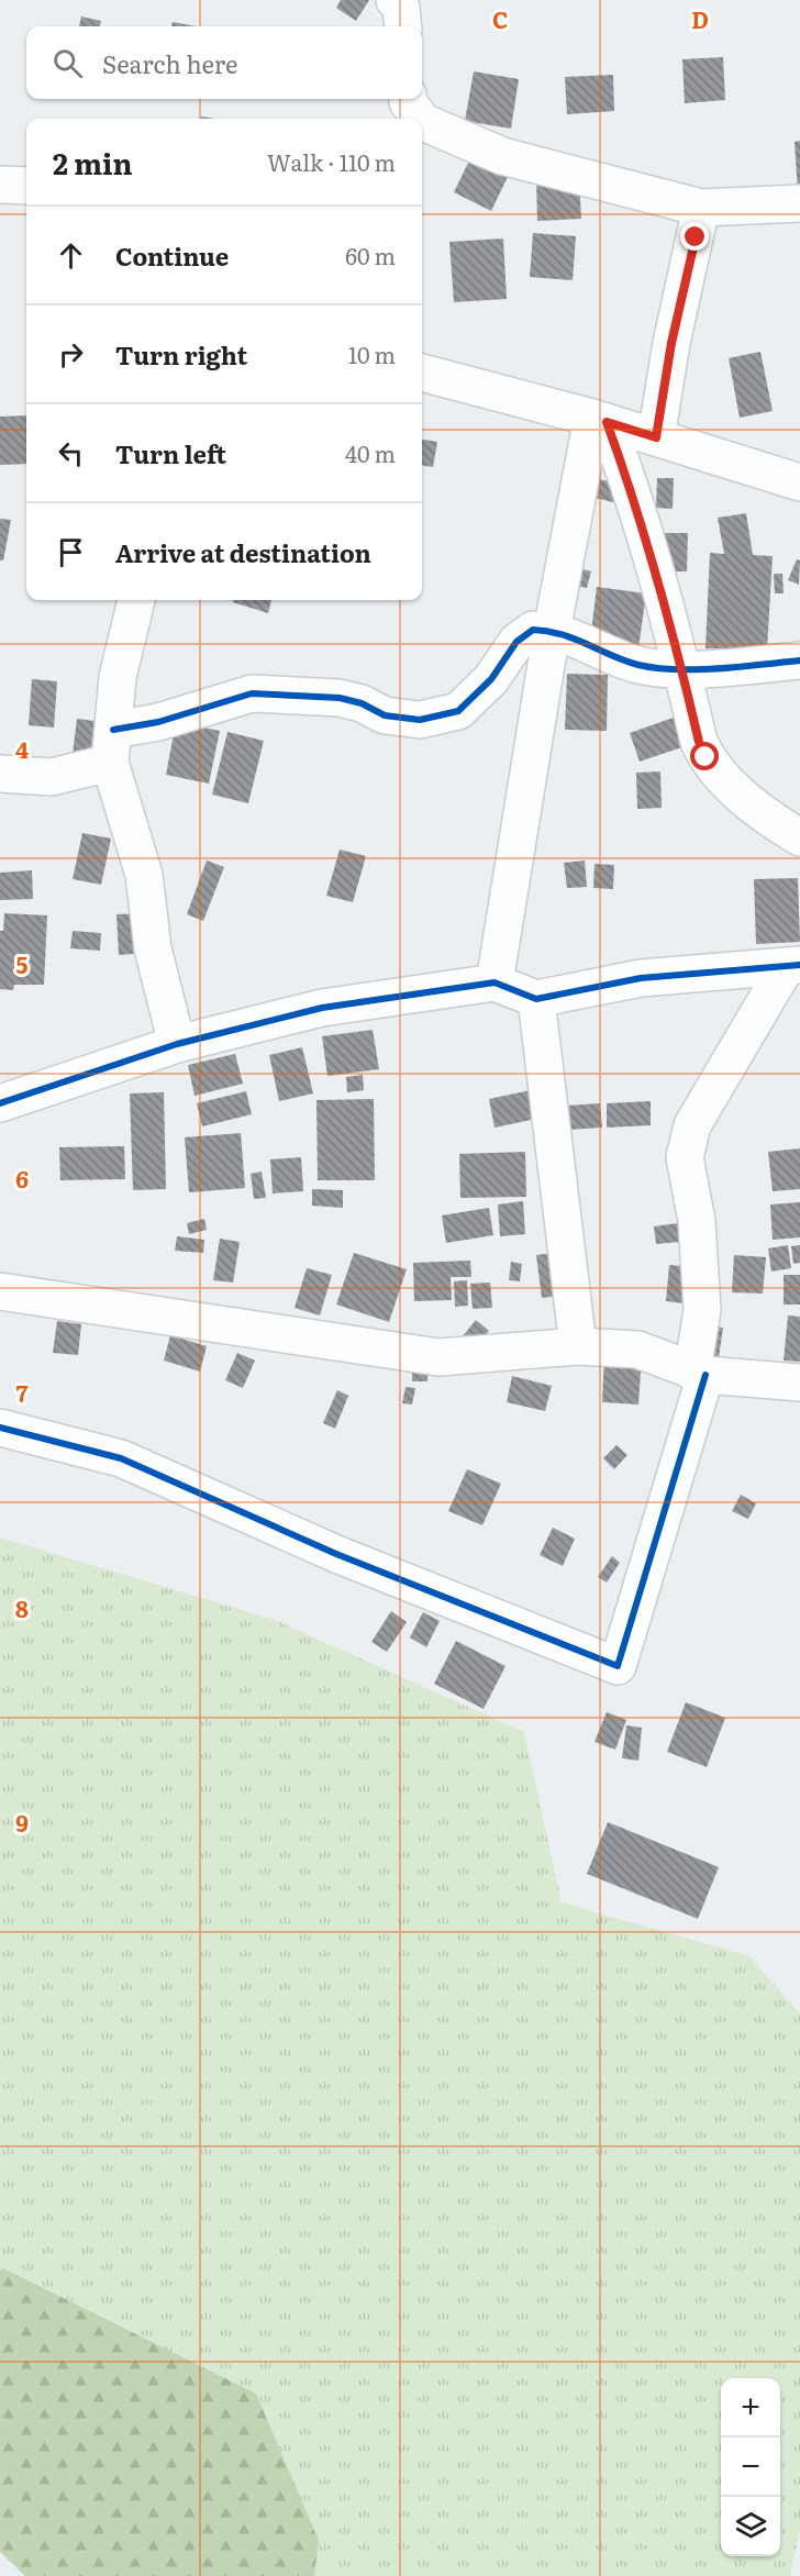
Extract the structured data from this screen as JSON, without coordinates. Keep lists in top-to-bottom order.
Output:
{
  "page": {
    "search": "Search here",
    "heading": ["2 min", "Walk · 110 m"],
    "list": [
      ["Continue", "60 m"],
      ["Turn right", "10 m"],
      ["Turn left", "40 m"],
      "Arrive at destination"
    ],
    "map_buttons": ["+", "−"]
  },
  "grid": {
    "columns": ["C", "D"],
    "rows": [
      "4",
      "5",
      "6",
      "7",
      "8",
      "9"
    ]
  }
}
